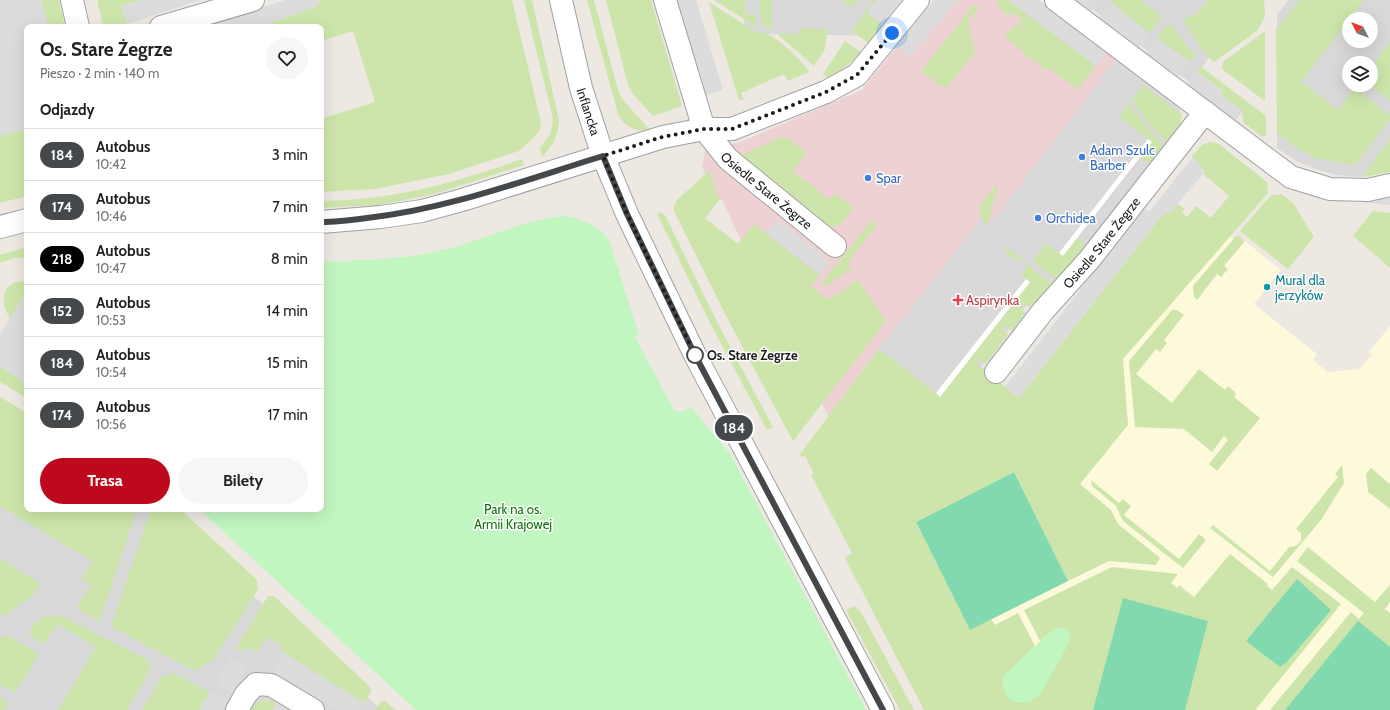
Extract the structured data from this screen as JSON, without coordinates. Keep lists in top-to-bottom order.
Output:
{
  "streets": {
    "street": ["Inflancka", "Osiedle Stare Żegrze"]
  },
  "crossings": [
    ["Inflancka", "Osiedle Stare Żegrze"]
  ],
  "parks": ["Park na os. Armii Krajowej"],
  "places": {
    "other": [
      "Adam Szulc Barber",
      "Spar",
      "Orchidea",
      "Mural dla jerzyków",
      "Os. Stare Żegrze"
    ],
    "health": ["Aspirynka"]
  },
  "lines": ["bus line 184"],
  "north": "top left",
  "page": {
    "on_map": "184",
    "heading": [
      ["Os. Stare Żegrze", "Pieszo · 2 min · 140 m"],
      "Odjazdy"
    ],
    "list": [
      {
        "mark": "184",
        "name": "Autobus",
        "note": "10:42",
        "value": "3 min"
      },
      {
        "mark": "174",
        "name": "Autobus",
        "note": "10:46",
        "value": "7 min"
      },
      {
        "mark": "218",
        "name": "Autobus",
        "note": "10:47",
        "value": "8 min"
      },
      {
        "mark": "152",
        "name": "Autobus",
        "note": "10:53",
        "value": "14 min"
      },
      {
        "mark": "184",
        "name": "Autobus",
        "note": "10:54",
        "value": "15 min"
      },
      {
        "mark": "174",
        "name": "Autobus",
        "note": "10:56",
        "value": "17 min"
      }
    ],
    "buttons": ["Trasa", "Bilety"]
  }
}
